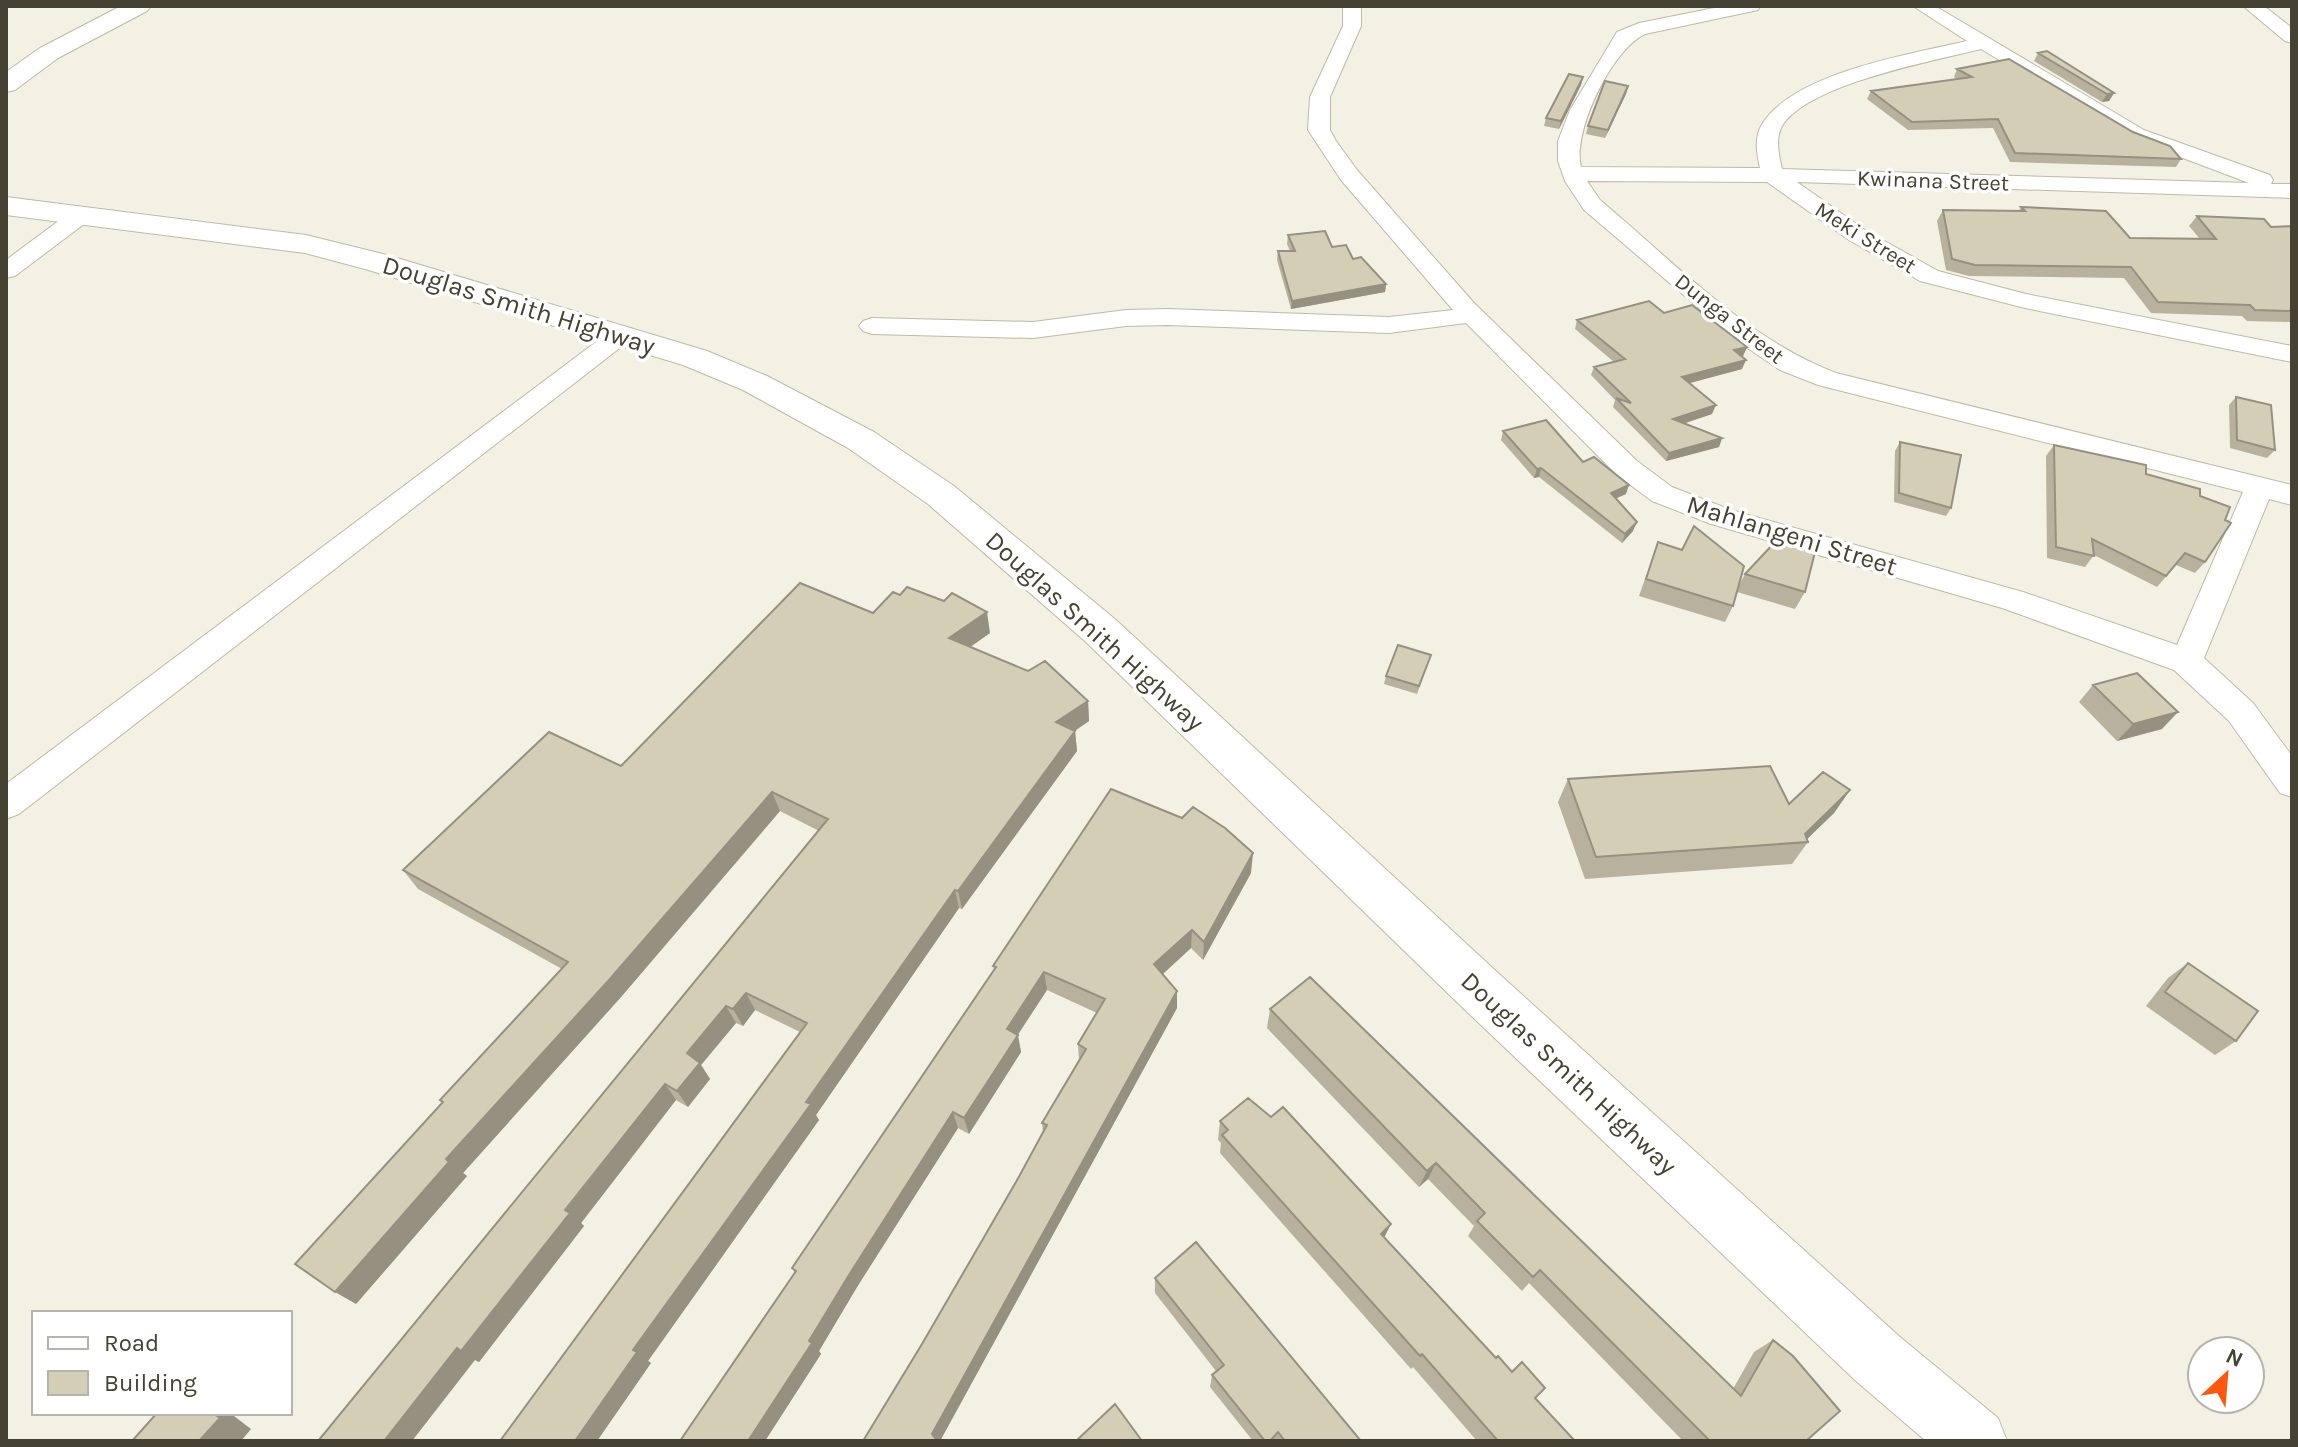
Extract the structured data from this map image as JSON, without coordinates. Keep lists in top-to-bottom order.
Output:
{
  "streets": {
    "street": [
      "Kwinana Street",
      "Meki Street",
      "Douglas Smith Highway",
      "Dunga Street",
      "Mahlangeni Street"
    ]
  },
  "crossings": [
    ["Kwinana Street", "Meki Street"],
    ["Kwinana Street", "Dunga Street"]
  ],
  "legend": ["Road", "Building"],
  "north": "top right"
}
